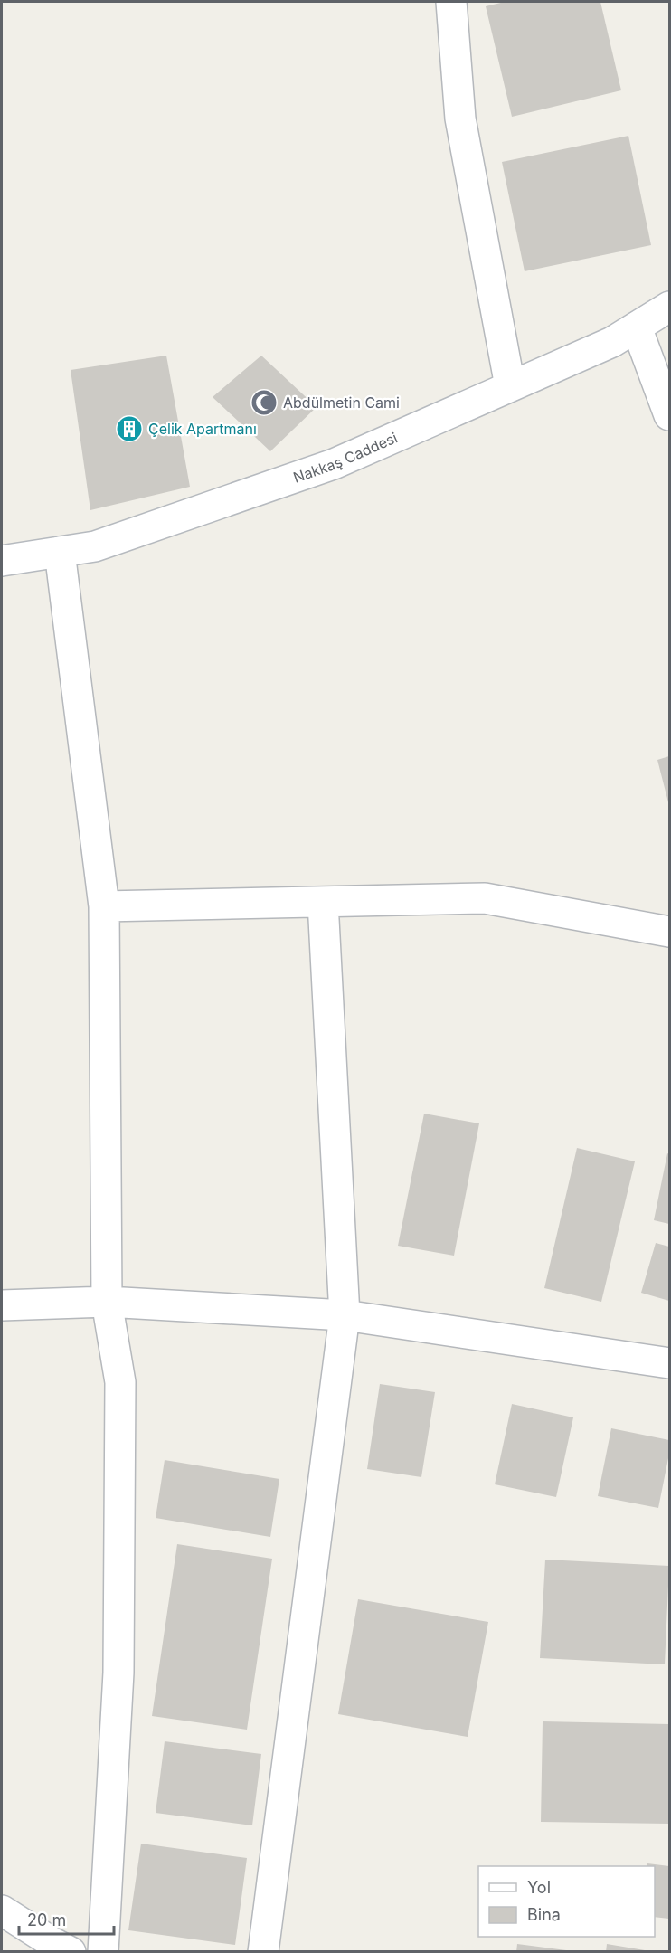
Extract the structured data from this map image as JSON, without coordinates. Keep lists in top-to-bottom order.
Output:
{
  "streets": {
    "street": ["Nakkaş Caddesi"]
  },
  "places": {
    "mosque": ["Abdülmetin Cami"],
    "building": ["Çelik Apartmanı"]
  },
  "legend": ["Yol", "Bina"],
  "scale_bar": "20 m"
}
